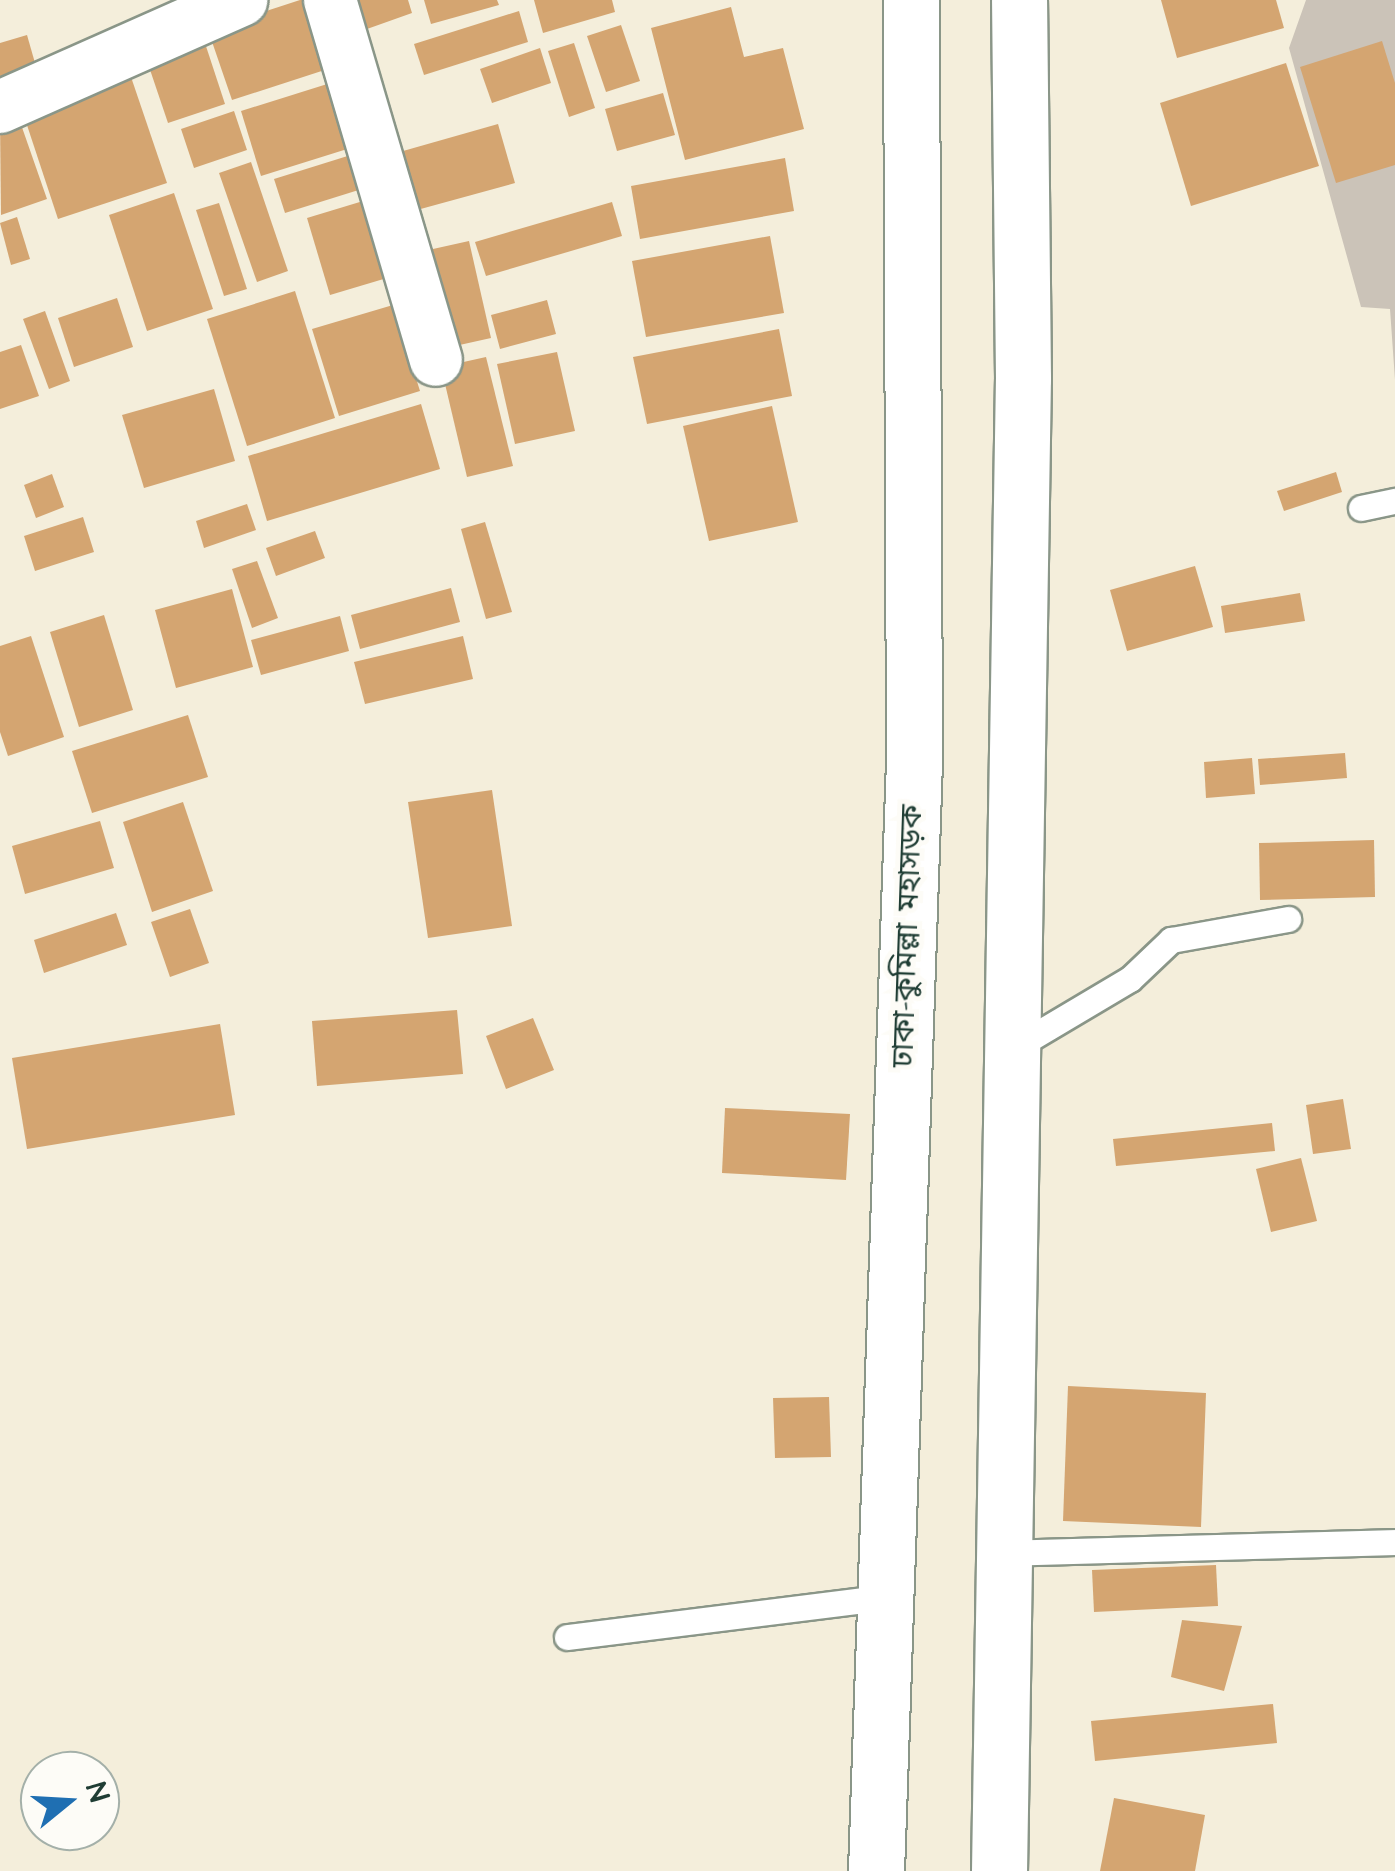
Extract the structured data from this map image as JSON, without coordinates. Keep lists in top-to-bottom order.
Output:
{
  "streets": {
    "highway": ["ঢাকা–কুমিল্লা মহাসড়ক"]
  },
  "north": "right"
}
